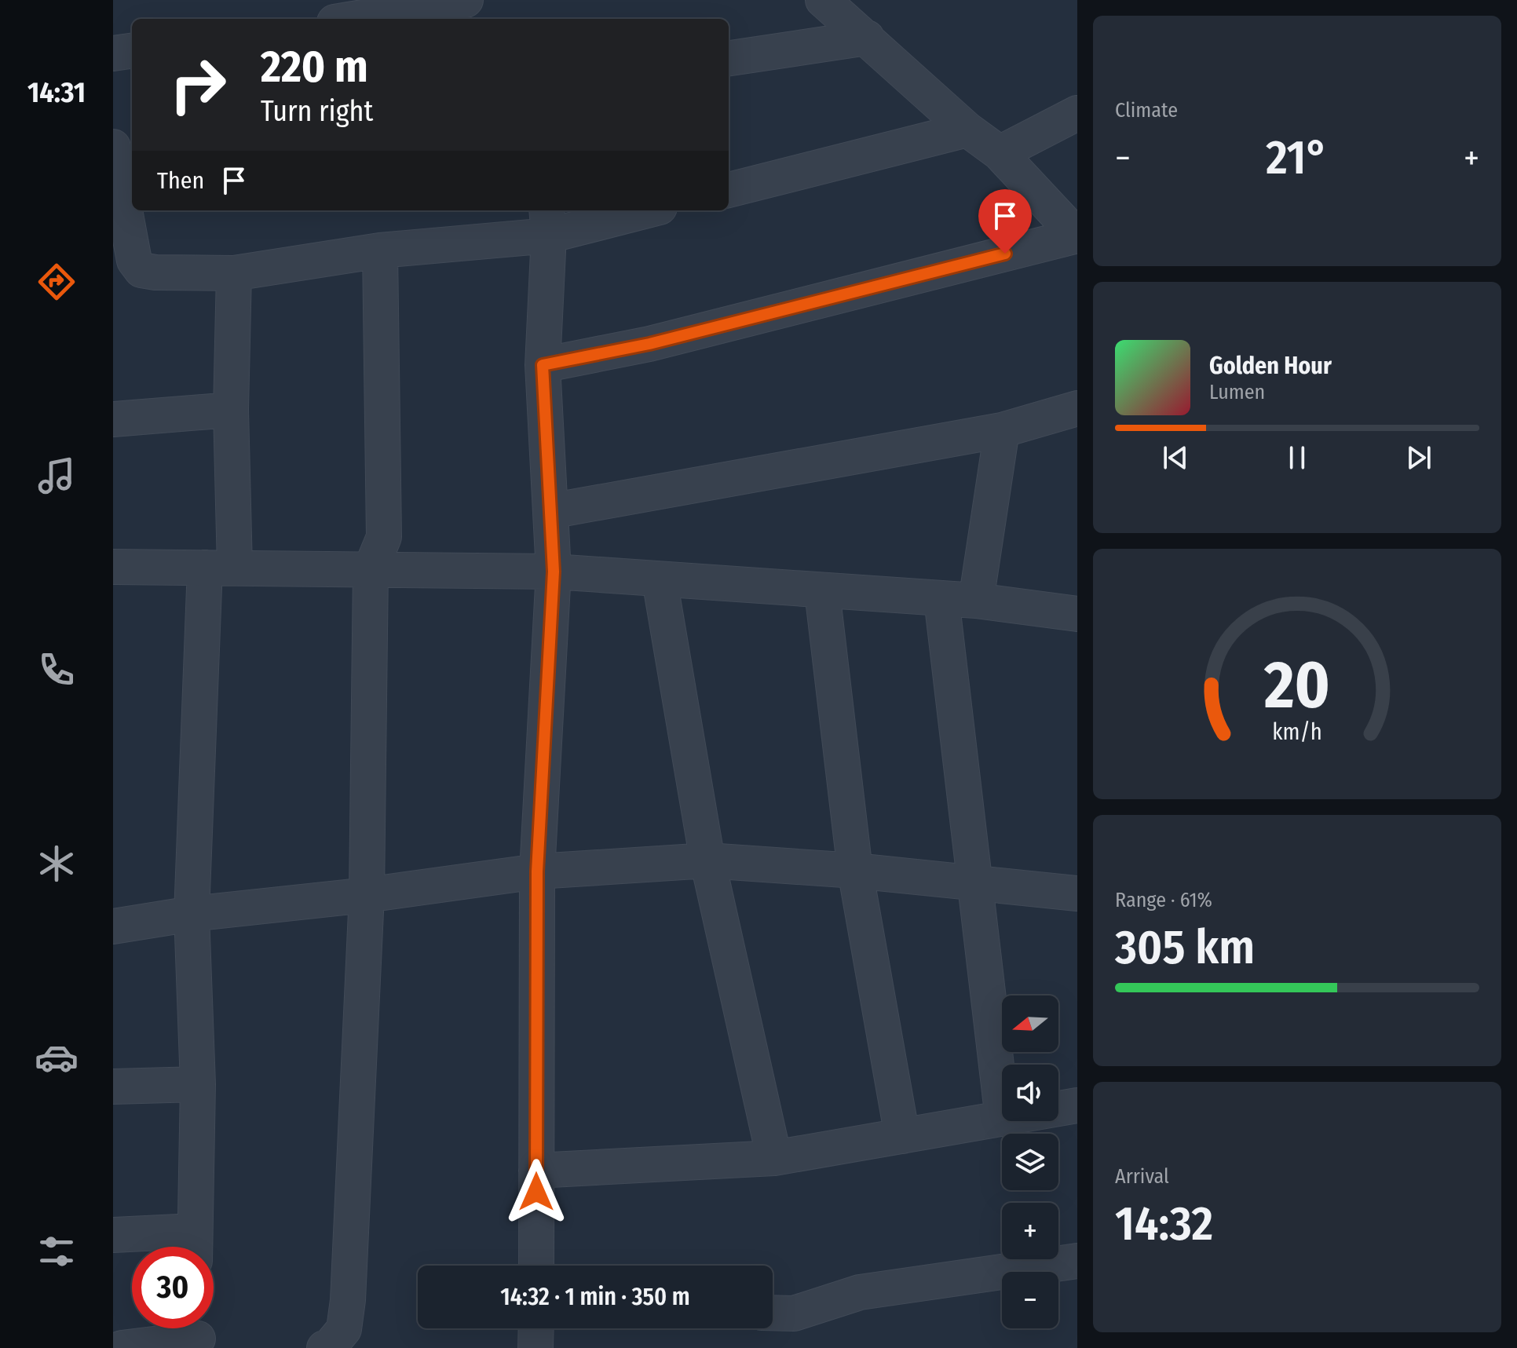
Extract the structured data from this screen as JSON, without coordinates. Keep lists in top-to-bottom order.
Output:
{
  "north": "left",
  "page": {
    "tabs": "14:31",
    "tile": [
      "Climate",
      ["Range · 61%", "305 km"],
      ["Arrival", "14:32"]
    ],
    "turn": ["220 m", "Turn right"],
    "heat": ["−", "21°", "+"],
    "then": "Then",
    "song": ["Golden Hour", "Lumen"],
    "map_buttons": ["+", "−"],
    "limit": "30",
    "trip": "14:32 · 1 min · 350 m",
    "gauge": ["20", "km/h"]
  }
}
